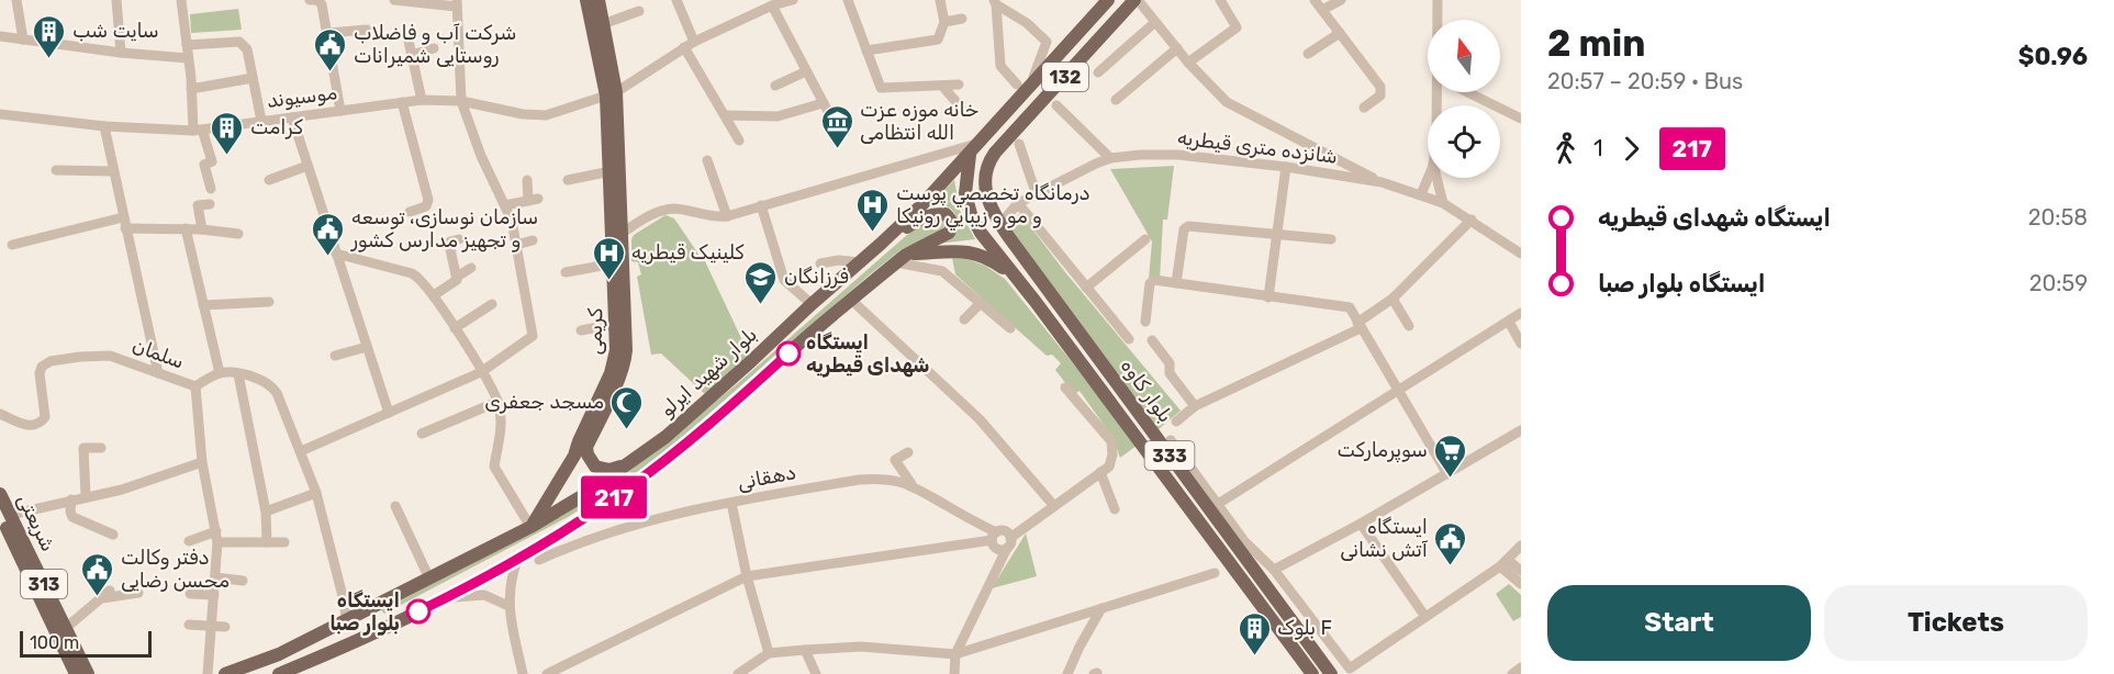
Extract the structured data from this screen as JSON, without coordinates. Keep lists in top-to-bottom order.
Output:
{
  "streets": {
    "main road": [
      "132",
      "کریمی",
      "بلوار شهید ایرلو",
      "بلوار کاوه",
      "333",
      "شریعتی",
      "313"
    ],
    "street": [
      "موسیوند",
      "شانزده متری قیطریه",
      "سلمان",
      "دهقانی"
    ]
  },
  "crossings": [
    ["132", "بلوار شهید ایرلو"],
    ["132", "بلوار کاوه"],
    ["موسیوند", "کریمی"],
    ["کریمی", "بلوار شهید ایرلو"],
    ["بلوار شهید ایرلو", "بلوار کاوه"]
  ],
  "places": {
    "building": ["سایت شب", "کرامت", "بلوک F"],
    "public building": [
      "شرکت آب و فاضلاب روستایی شمیرانات",
      "سازمان نوسازی، توسعه و تجهیز مدارس کشور",
      "ایستگاه آتش نشانی",
      "دفتر وکالت محسن رضایی"
    ],
    "museum": ["خانه موزه عزت الله انتظامی"],
    "hospital": ["درمانگاه تخصصي پوست و مو و زيبايي رونيكا", "کلینیک قیطریه"],
    "school or university": ["فرزانگان"],
    "other": ["ایستگاه شهدای قیطریه", "ایستگاه بلوار صبا"],
    "mosque": ["مسجد جعفری"],
    "supermarket": ["سوپرمارکت"]
  },
  "lines": ["bus line 217"],
  "scale_bar": "100 m",
  "north": "top",
  "page": {
    "on_map": "217",
    "heading": ["2 min", "20:57 – 20:59 · Bus", "$0.96"],
    "legs": ["1", "217"],
    "list": [
      {
        "name": "ایستگاه شهدای قیطریه",
        "value": "20:58"
      },
      {
        "name": "ایستگاه بلوار صبا",
        "value": "20:59"
      }
    ],
    "buttons": ["Start", "Tickets"],
    "scale": "100 m"
  }
}
